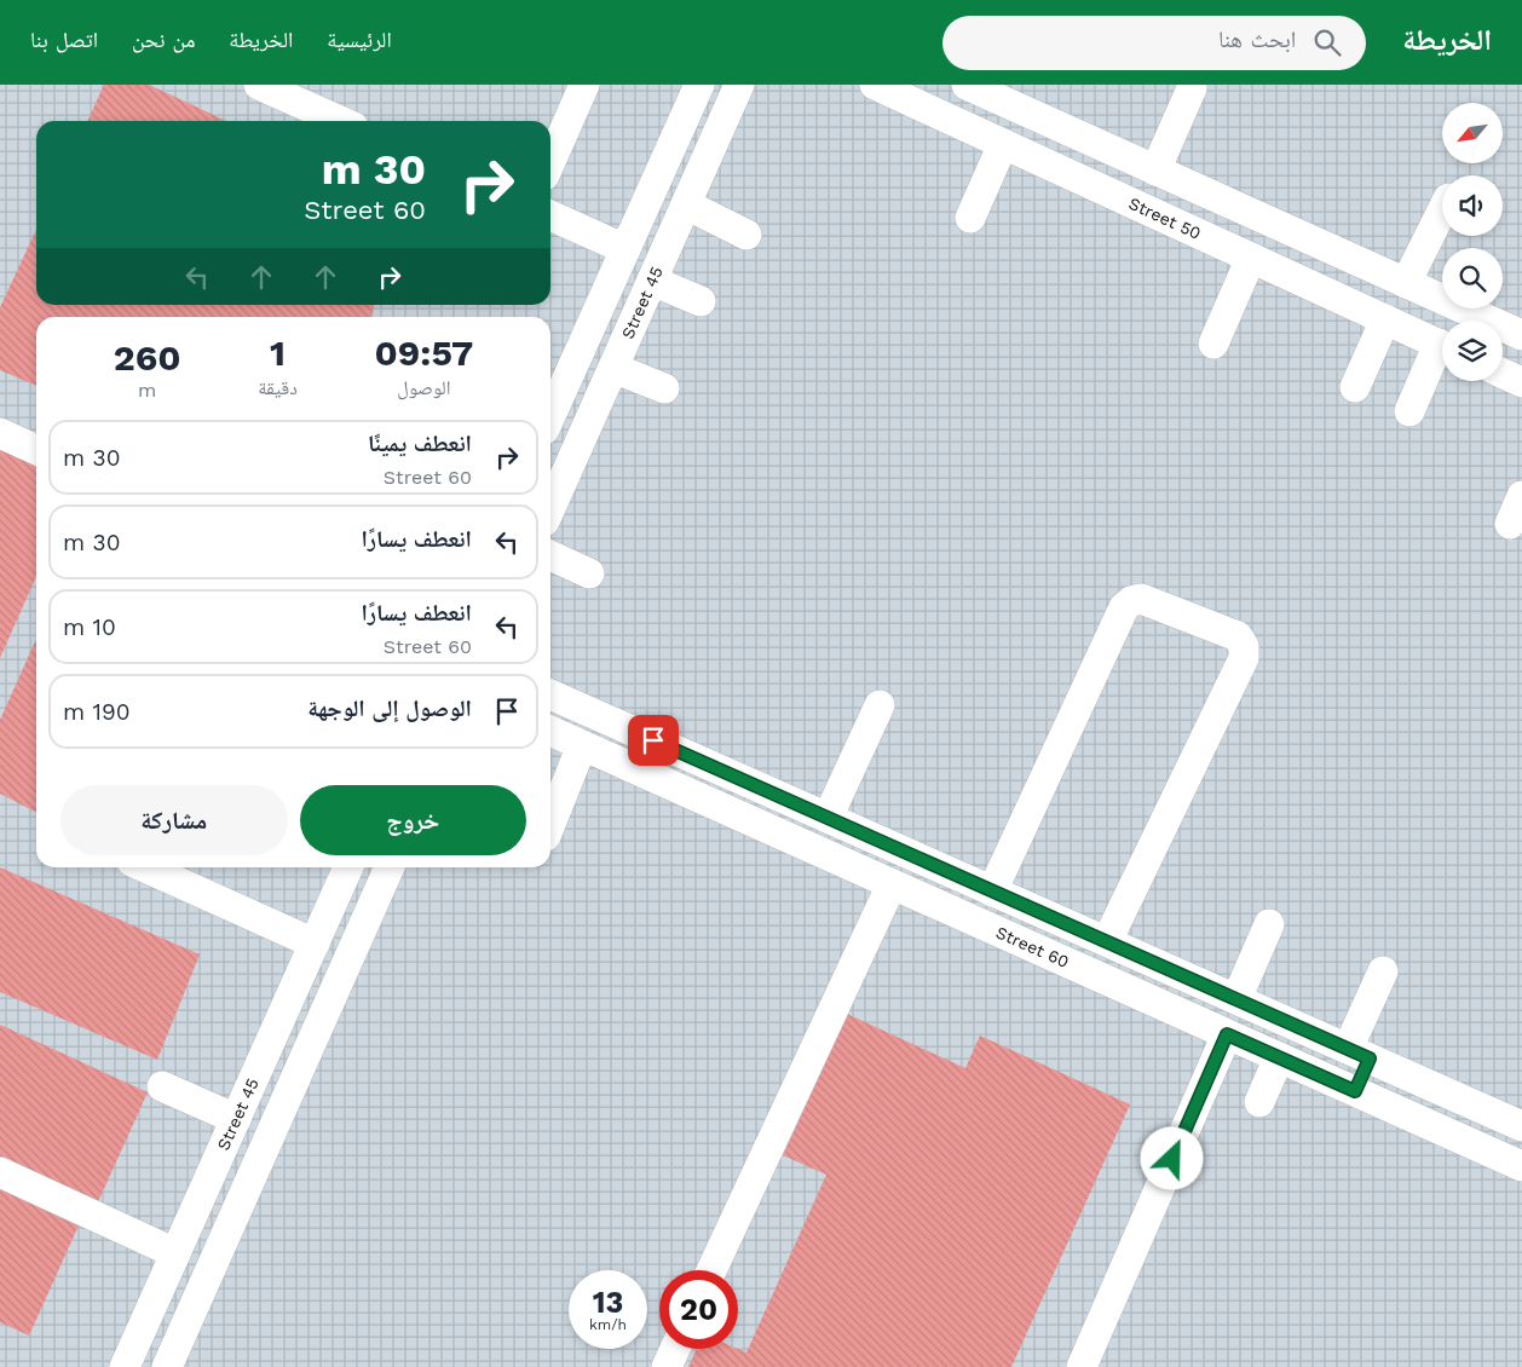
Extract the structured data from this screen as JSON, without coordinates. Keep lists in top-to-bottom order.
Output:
{
  "streets": {
    "lane": ["Street 50", "Street 45", "Street 60"]
  },
  "north": "bottom left",
  "page": {
    "header": "الخريطة",
    "search": "ابحث هنا",
    "nav": [
      "الرئيسية",
      "الخريطة",
      "من نحن",
      "اتصل بنا"
    ],
    "turn": ["30 m", "Street 60"],
    "eta": [
      "09:57",
      "الوصول",
      "1",
      "دقيقة",
      "260",
      "m"
    ],
    "list": [
      {
        "name": "انعطف يمينًا",
        "note": "Street 60",
        "value": "30 m"
      },
      {
        "name": "انعطف يسارًا",
        "value": "30 m"
      },
      {
        "name": "انعطف يسارًا",
        "note": "Street 60",
        "value": "10 m"
      },
      {
        "name": "الوصول إلى الوجهة",
        "value": "190 m"
      }
    ],
    "buttons": ["خروج", "مشاركة"],
    "speed": "13 km/h",
    "limit": "20"
  }
}
